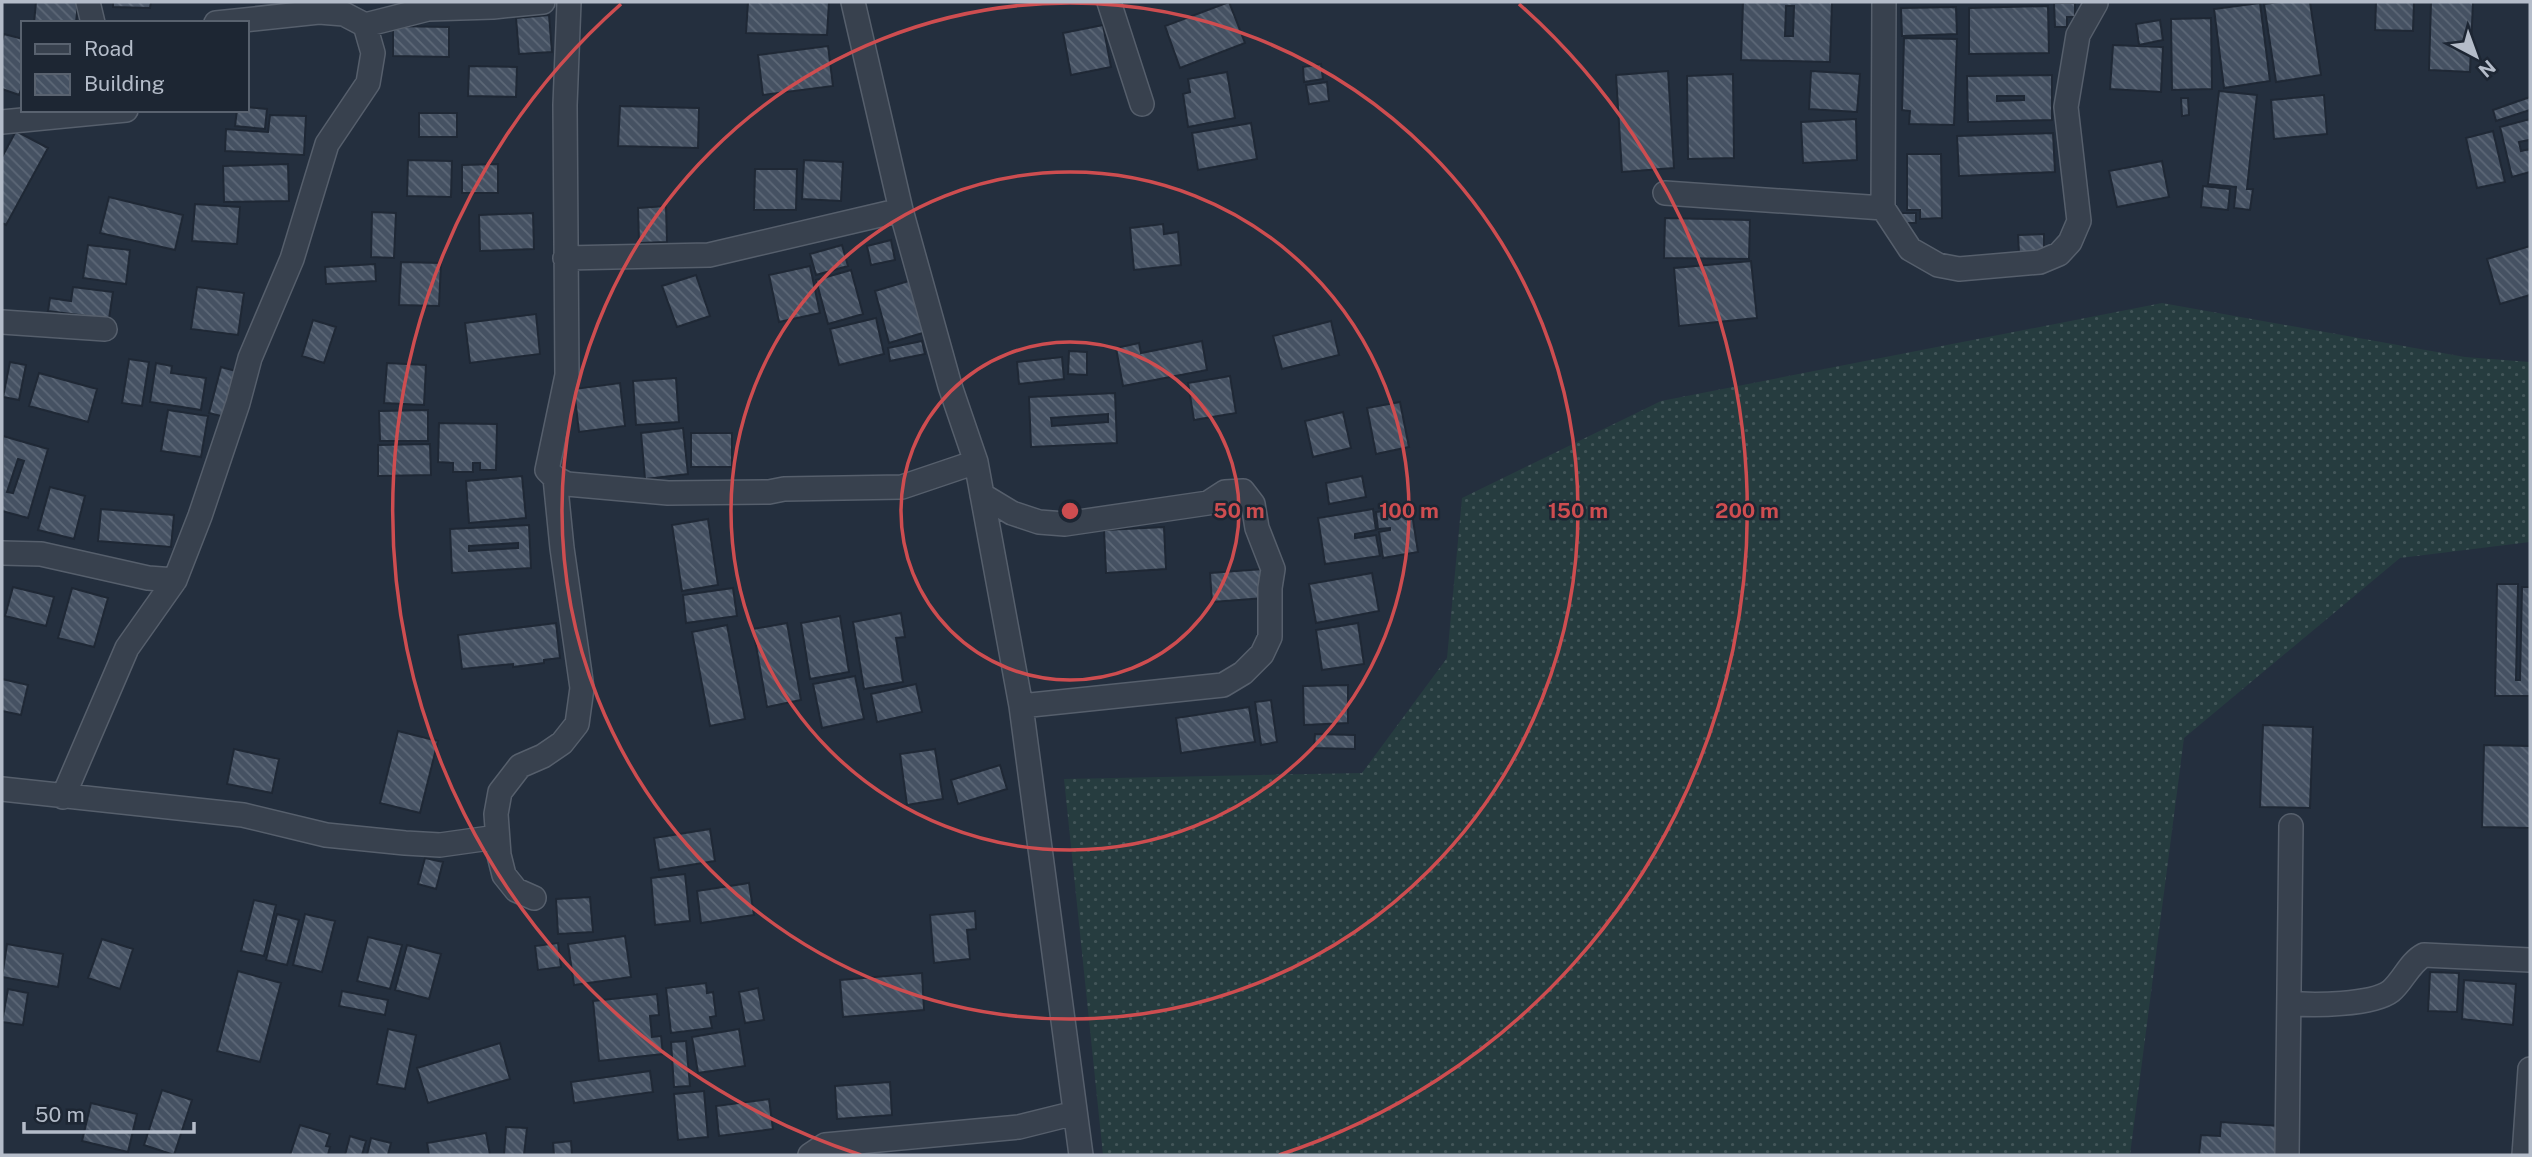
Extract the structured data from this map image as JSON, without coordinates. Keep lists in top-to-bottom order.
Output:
{
  "legend": ["Road", "Building"],
  "scale_bar": "50 m",
  "north": "bottom right",
  "rings": [
    "50 m",
    "100 m",
    "150 m",
    "200 m"
  ]
}
